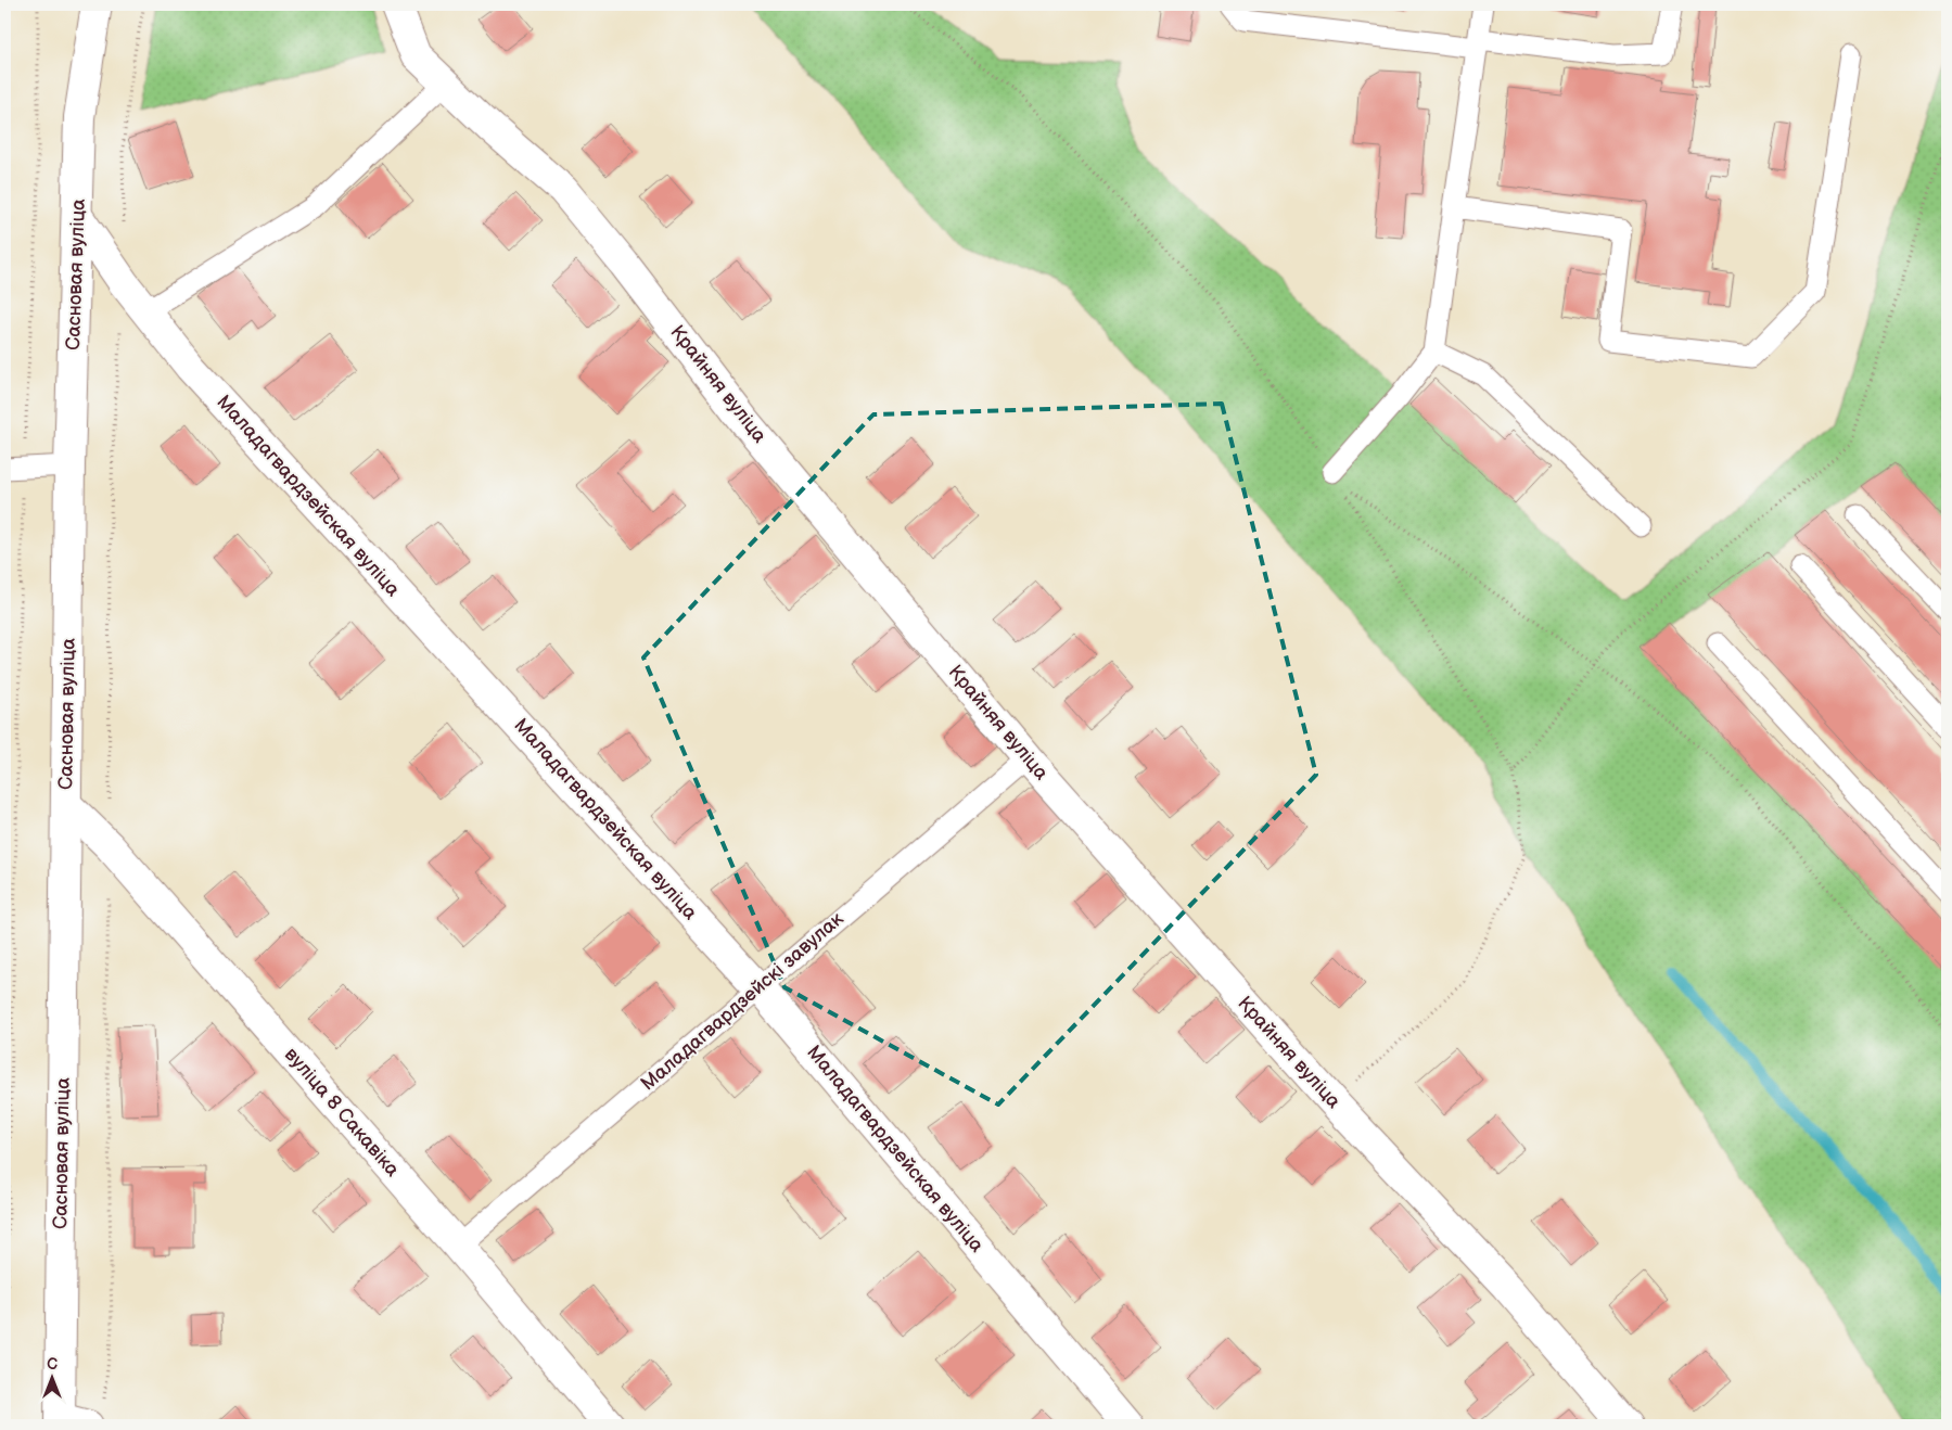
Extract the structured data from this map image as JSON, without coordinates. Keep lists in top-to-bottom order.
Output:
{
  "streets": {
    "street": [
      "Сасновая вуліца",
      "Крайняя вуліца",
      "Маладагвардзейская вуліца",
      "вуліца 8 Сакавіка"
    ],
    "lane": ["Маладагвардзейскі завулак"]
  },
  "crossings": [
    ["Сасновая вуліца", "Маладагвардзейская вуліца"],
    ["Сасновая вуліца", "вуліца 8 Сакавіка"],
    ["Крайняя вуліца", "Маладагвардзейскі завулак"],
    ["Маладагвардзейская вуліца", "Маладагвардзейскі завулак"],
    ["Маладагвардзейскі завулак", "вуліца 8 Сакавіка"]
  ],
  "north": "top"
}
